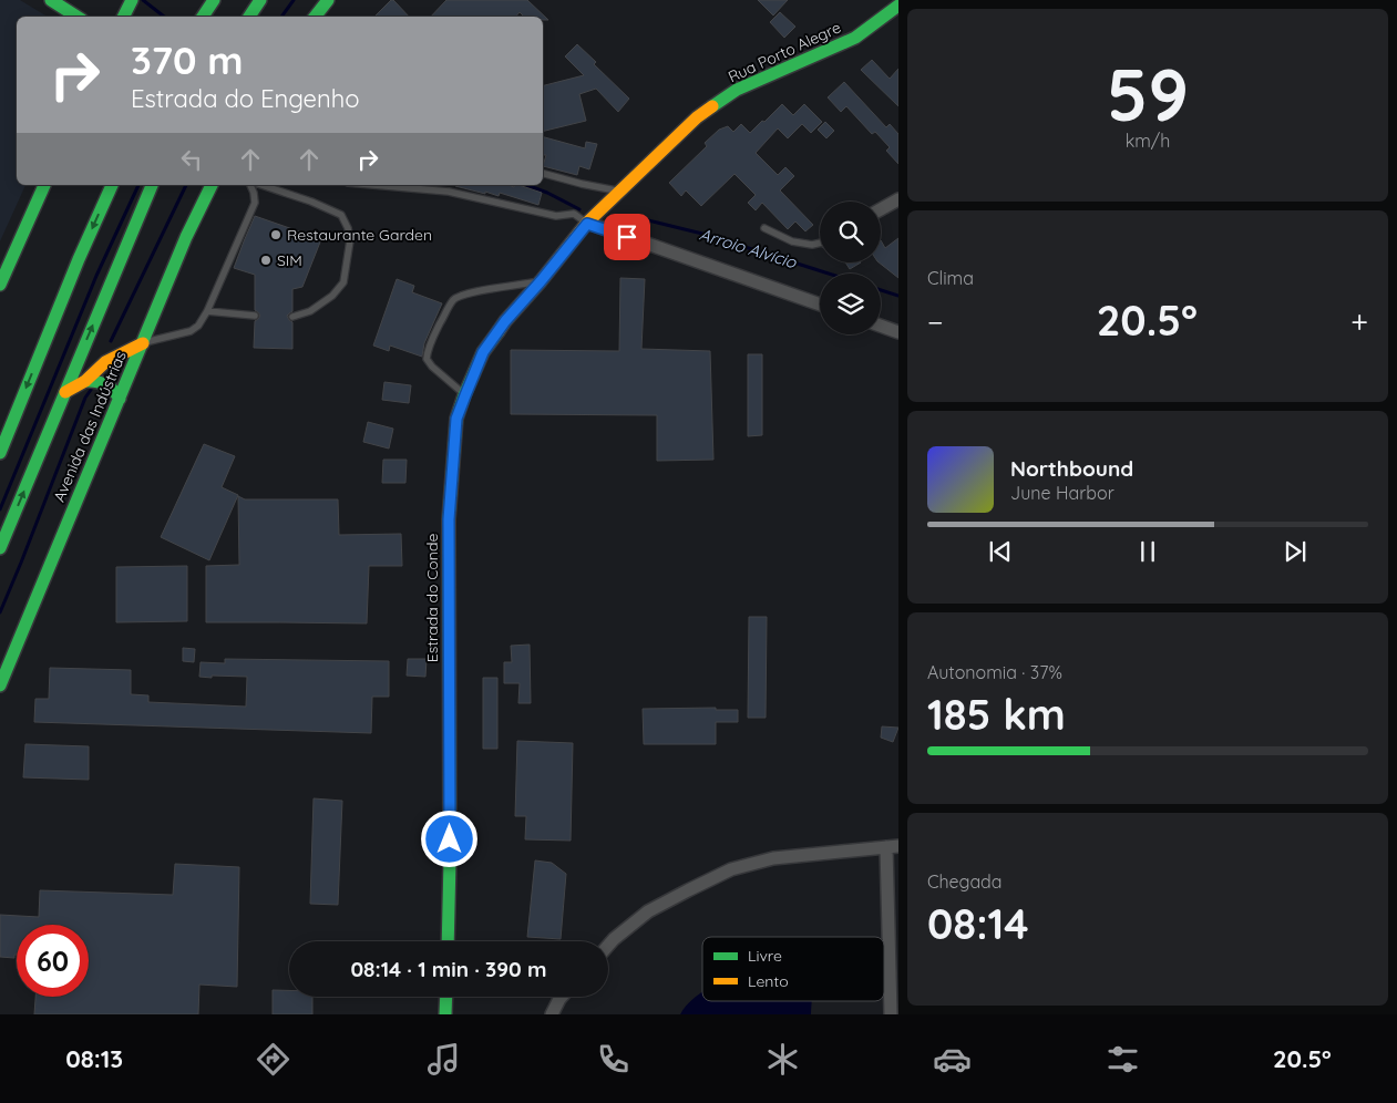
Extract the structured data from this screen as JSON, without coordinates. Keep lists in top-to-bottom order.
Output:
{
  "streets": {
    "main road": ["Rua Porto Alegre", "Avenida das Indústrias", "Estrada do Conde"]
  },
  "crossings": [
    ["Rua Porto Alegre", "Estrada do Conde"]
  ],
  "water": ["Arroio Alvício"],
  "places": ["Restaurante Garden", "SIM"],
  "legend": ["Livre", "Lento"],
  "page": {
    "tile": [
      ["59", "km/h"],
      "Clima",
      ["Autonomia · 37%", "185 km"],
      ["Chegada", "08:14"]
    ],
    "turn": ["370 m", "Estrada do Engenho"],
    "heat": ["−", "20.5°", "+"],
    "song": ["Northbound", "June Harbor"],
    "limit": "60",
    "trip": "08:14 · 1 min · 390 m",
    "tabs": ["08:13", "20.5°"]
  }
}
